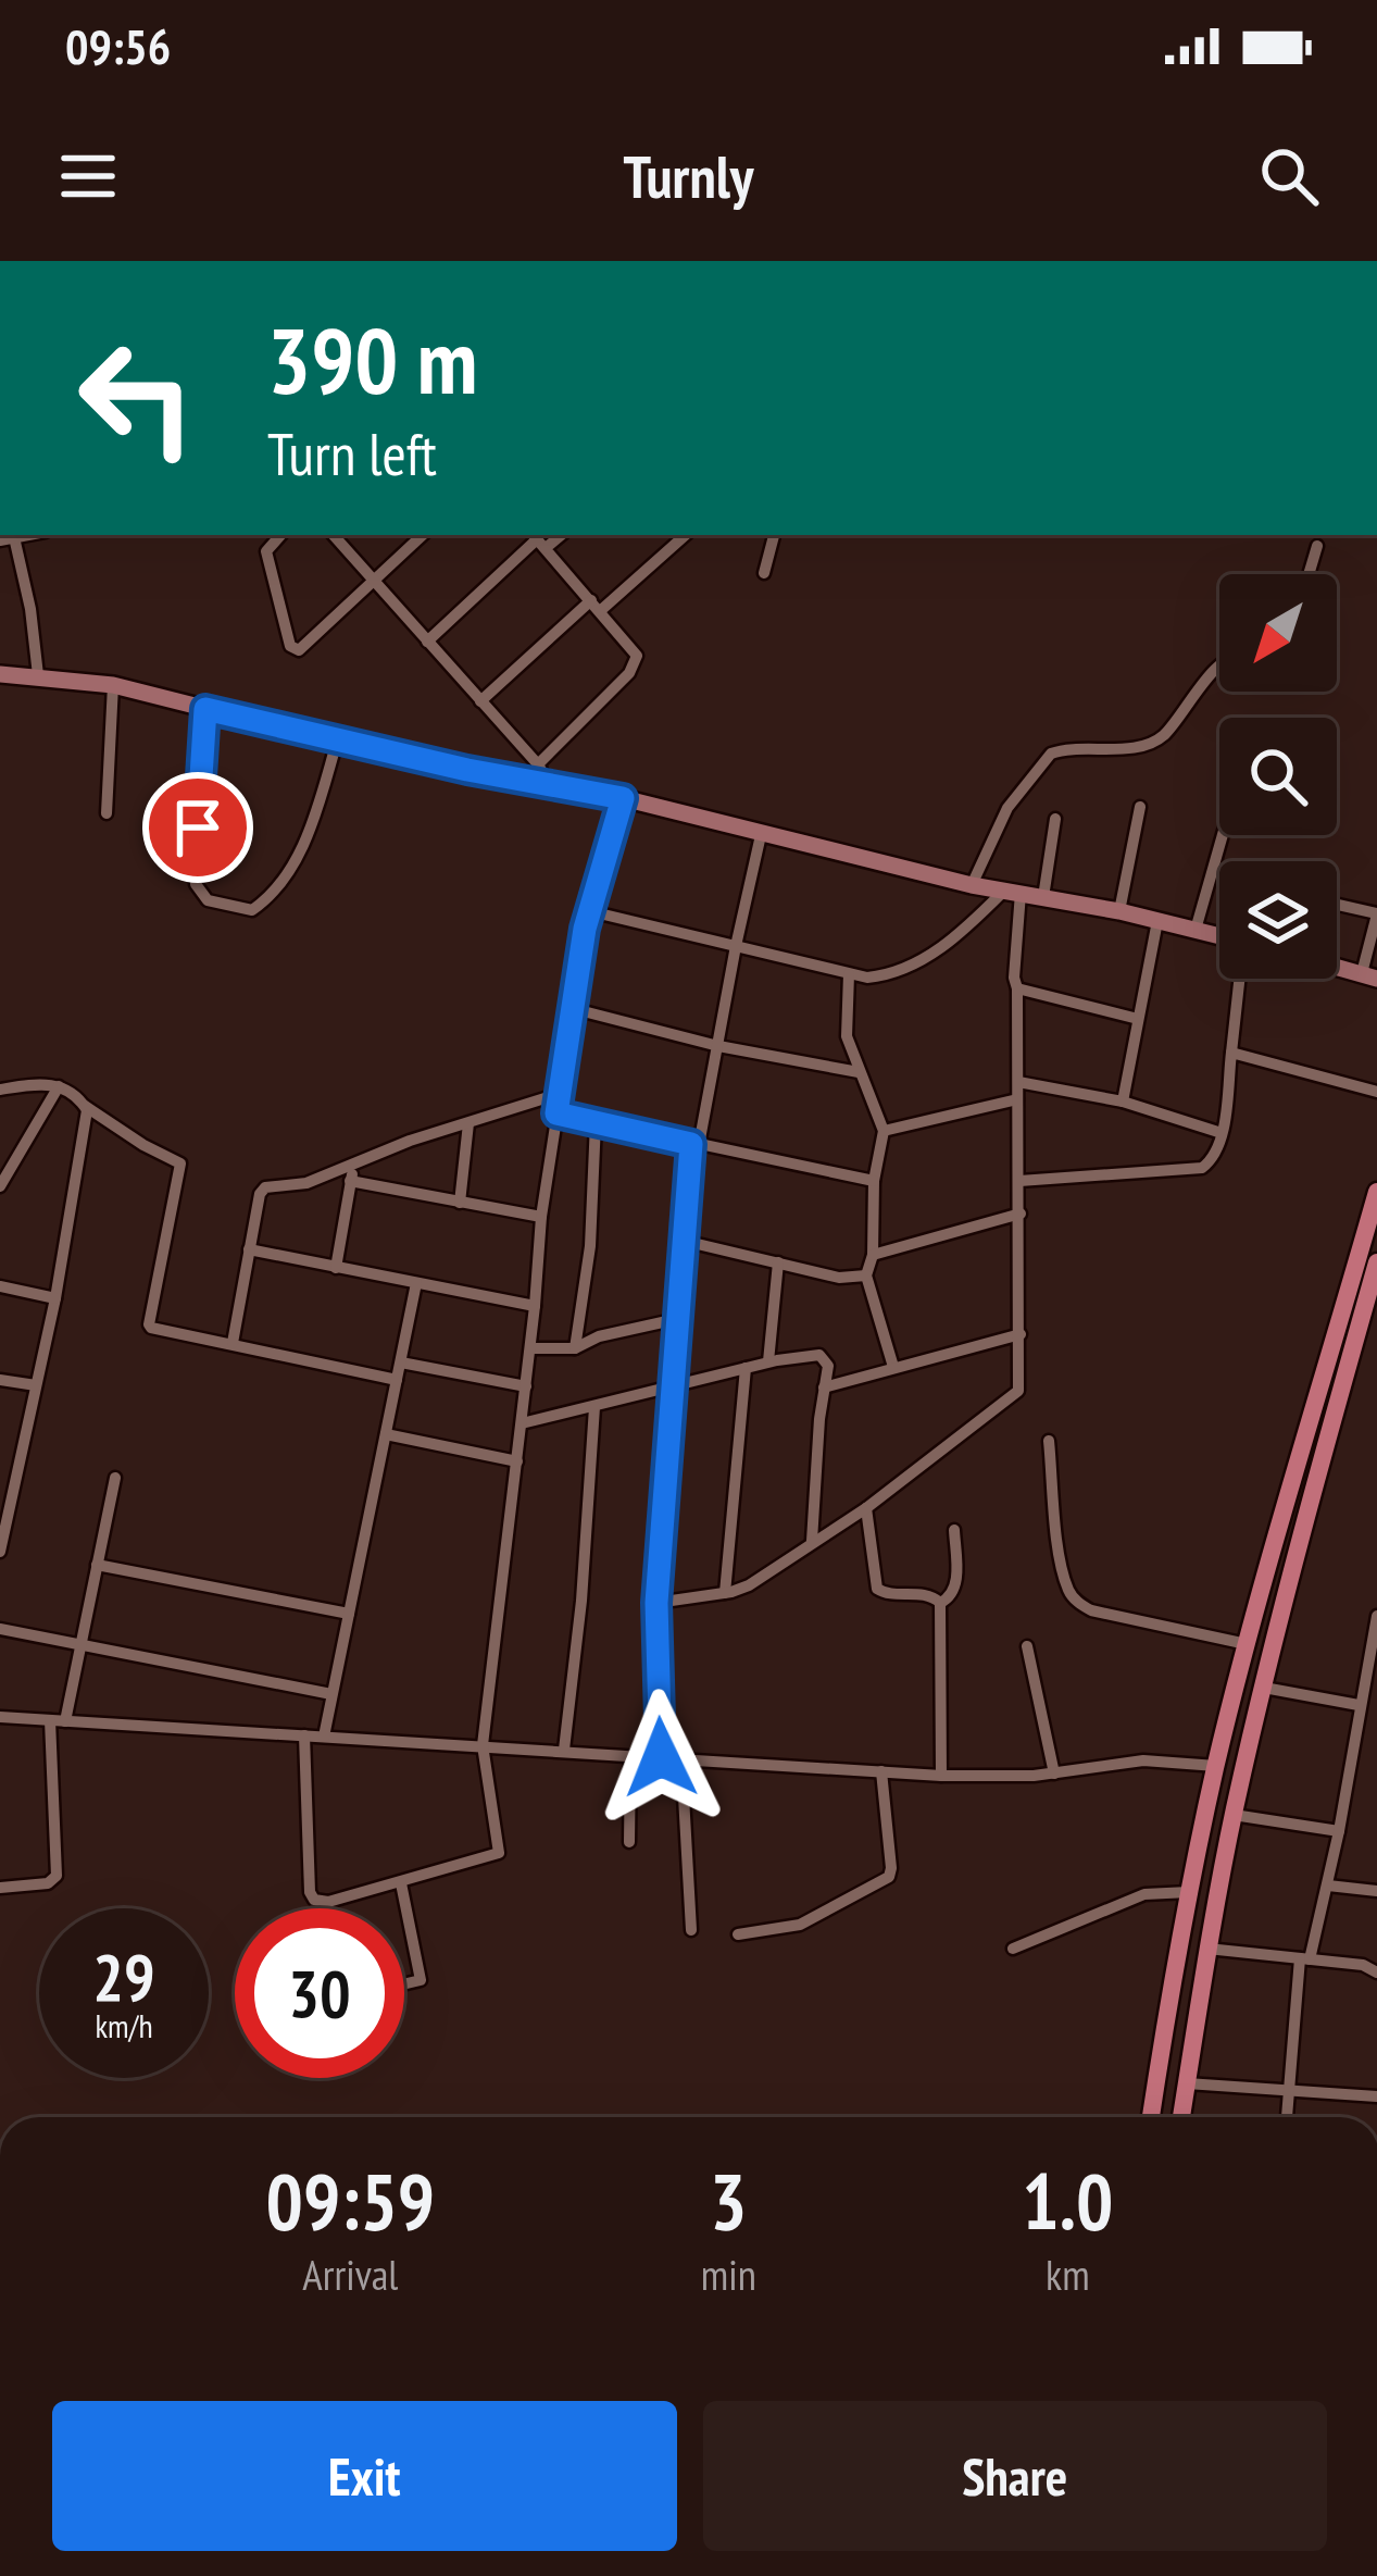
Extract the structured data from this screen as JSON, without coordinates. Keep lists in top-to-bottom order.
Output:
{
  "north": "bottom left",
  "page": {
    "status": "09:56",
    "header": "Turnly",
    "turn": ["390 m", "Turn left"],
    "speed": "29 km/h",
    "limit": "30",
    "eta": [
      "09:59",
      "Arrival",
      "3",
      "min",
      "1.0",
      "km"
    ],
    "buttons": ["Exit", "Share"]
  }
}
